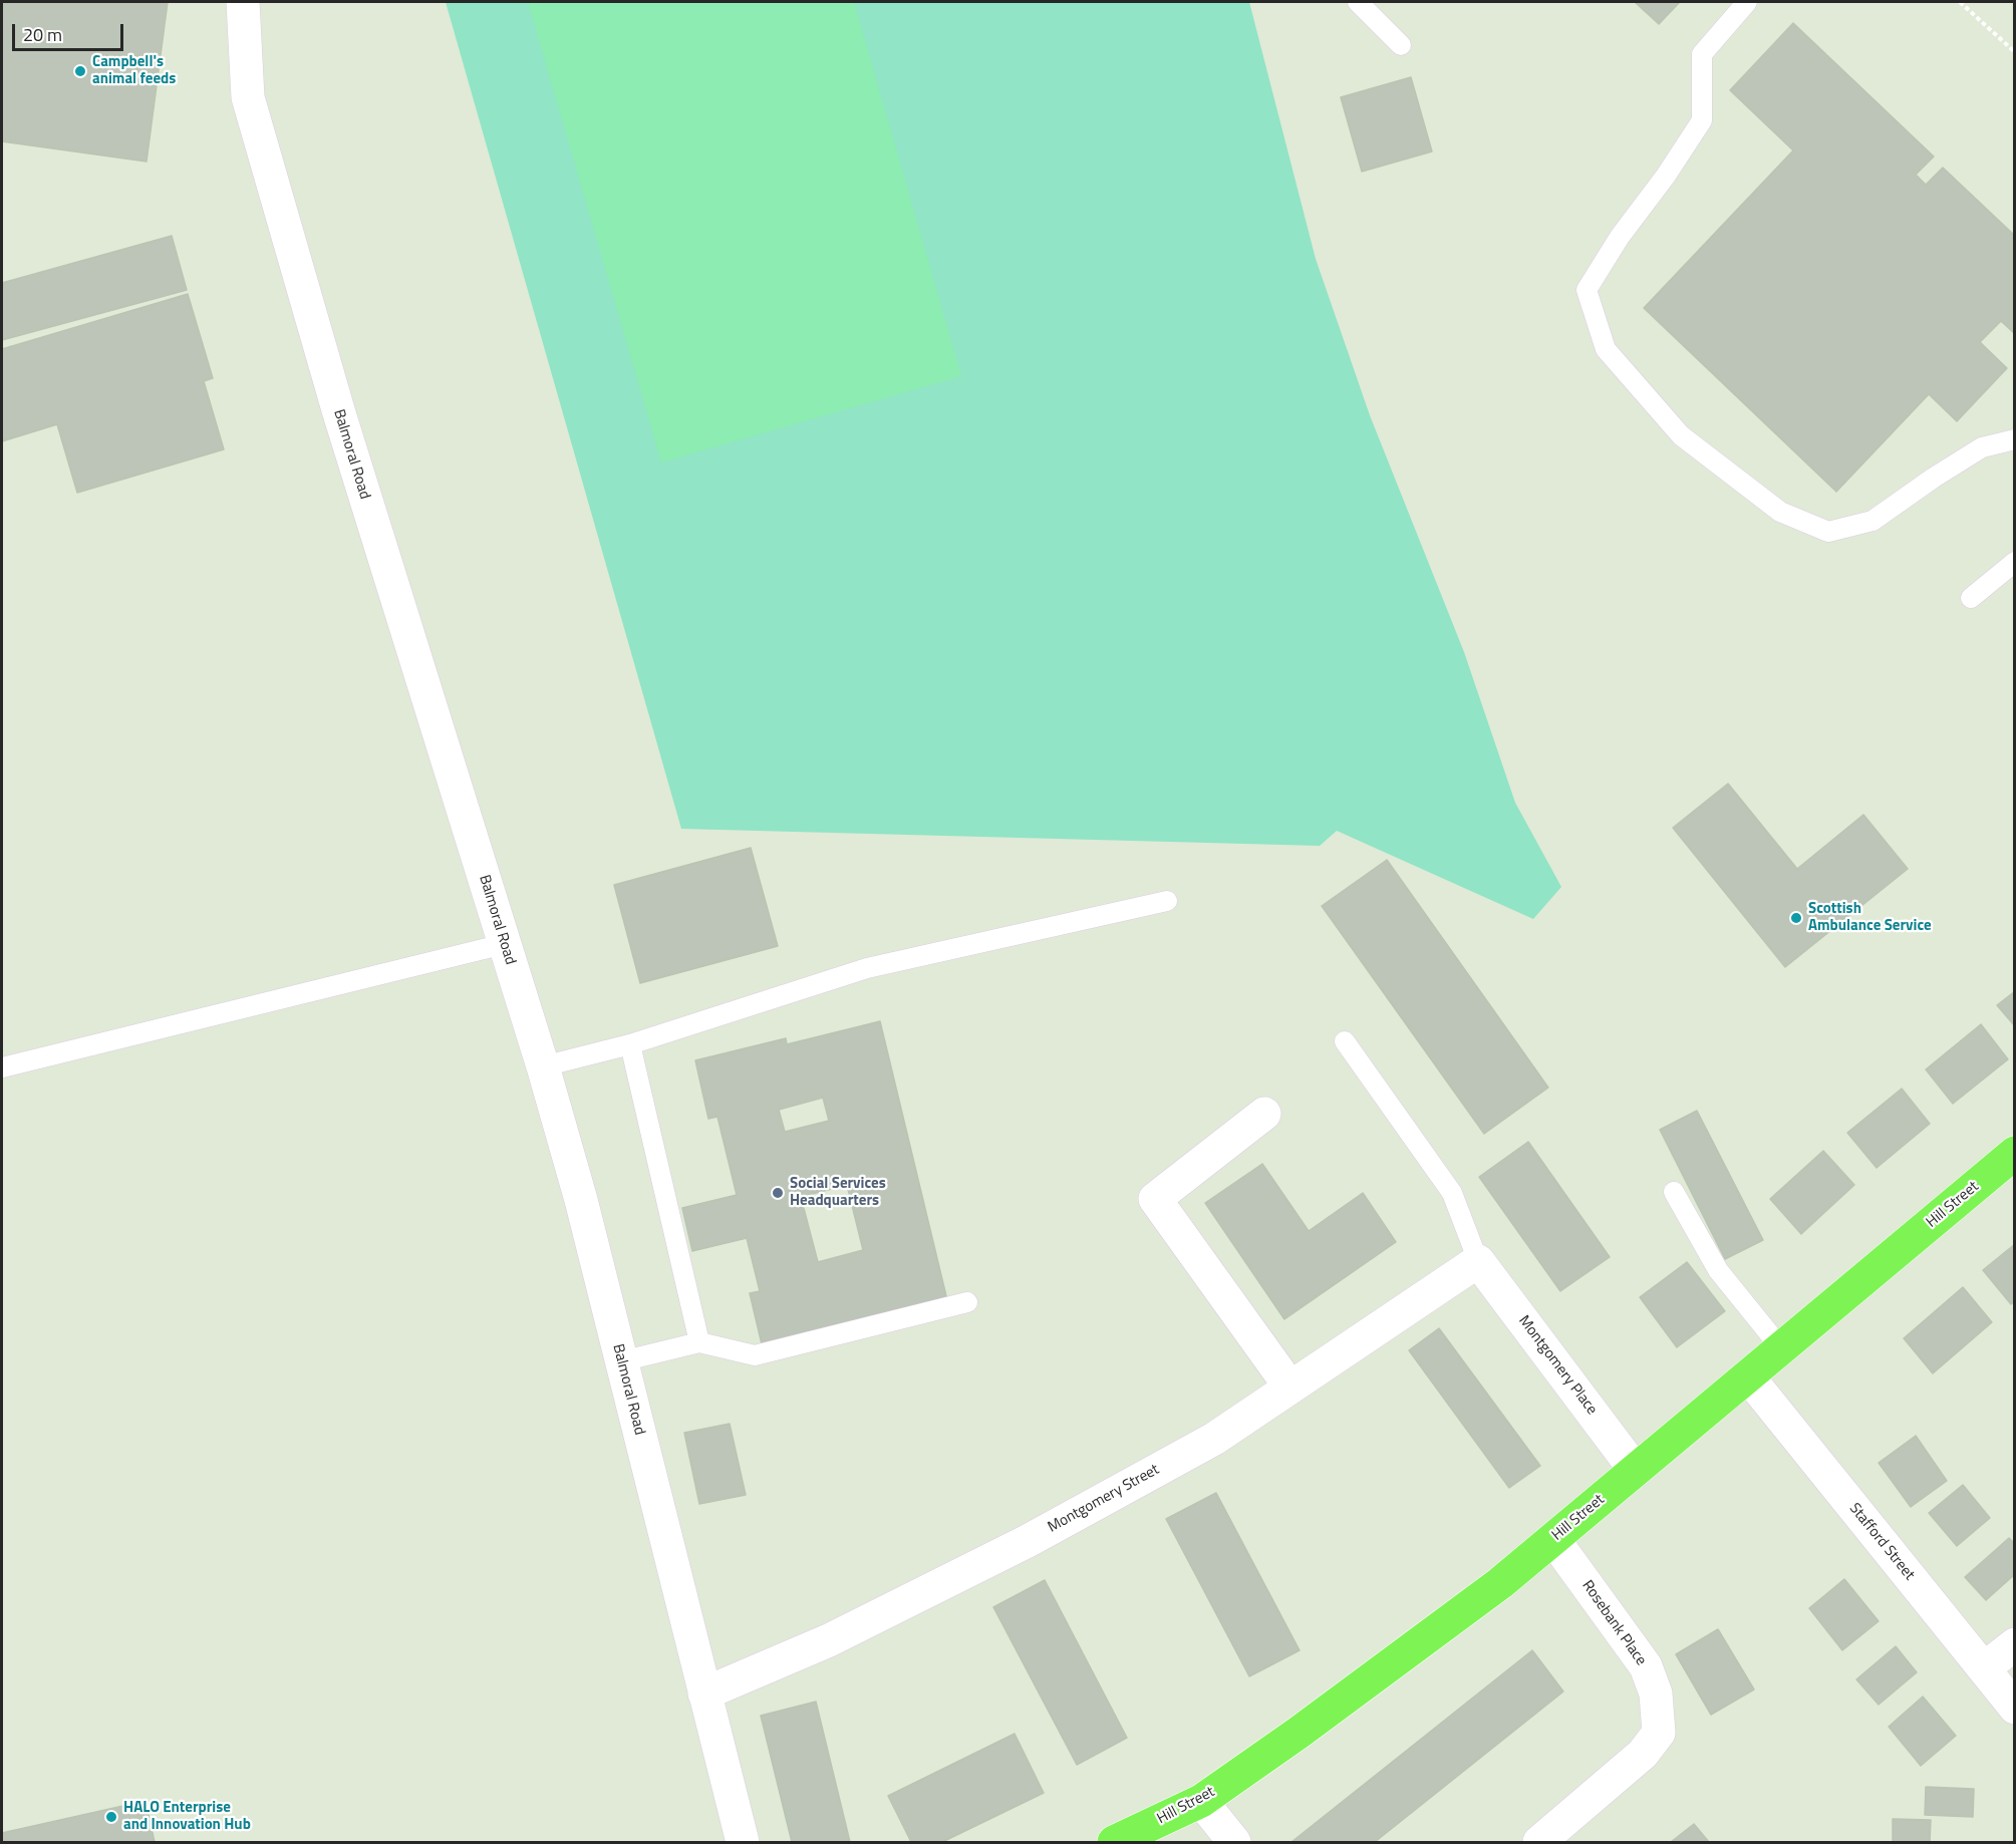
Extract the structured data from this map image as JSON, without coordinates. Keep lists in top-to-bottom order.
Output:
{
  "streets": {
    "main road": ["Hill Street"],
    "street": [
      "Balmoral Road",
      "Montgomery Place",
      "Montgomery Street",
      "Stafford Street",
      "Rosebank Place"
    ]
  },
  "crossings": [
    ["Balmoral Road", "Montgomery Street"],
    ["Hill Street", "Montgomery Place"],
    ["Hill Street", "Stafford Street"],
    ["Hill Street", "Rosebank Place"],
    ["Montgomery Place", "Montgomery Street"]
  ],
  "places": [
    "Campbell's animal feeds",
    "Scottish Ambulance Service",
    "Social Services Headquarters",
    "HALO Enterprise and Innovation Hub"
  ],
  "scale_bar": "20 m"
}
